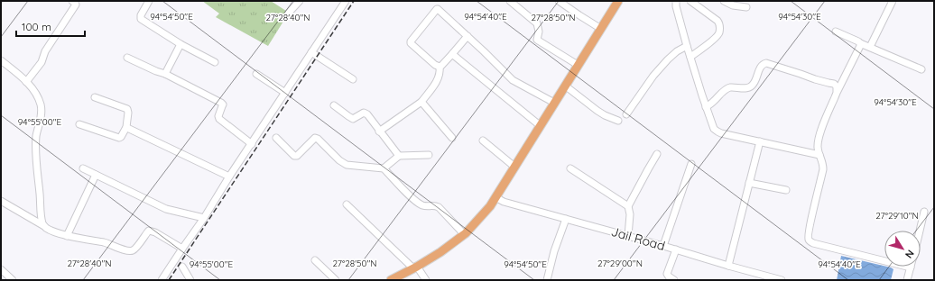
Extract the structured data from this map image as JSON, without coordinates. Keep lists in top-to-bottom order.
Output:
{
  "streets": {
    "street": ["Jail Road"]
  },
  "scale_bar": "100 m",
  "north": "bottom right",
  "coordinates": [
    "94°54'50\"E",
    "94°54'40\"E",
    "94°54'30\"E",
    "27°28'40\"N",
    "27°28'50\"N",
    "94°55'00\"E",
    "27°29'10\"N",
    "27°29'00\"N"
  ]
}
